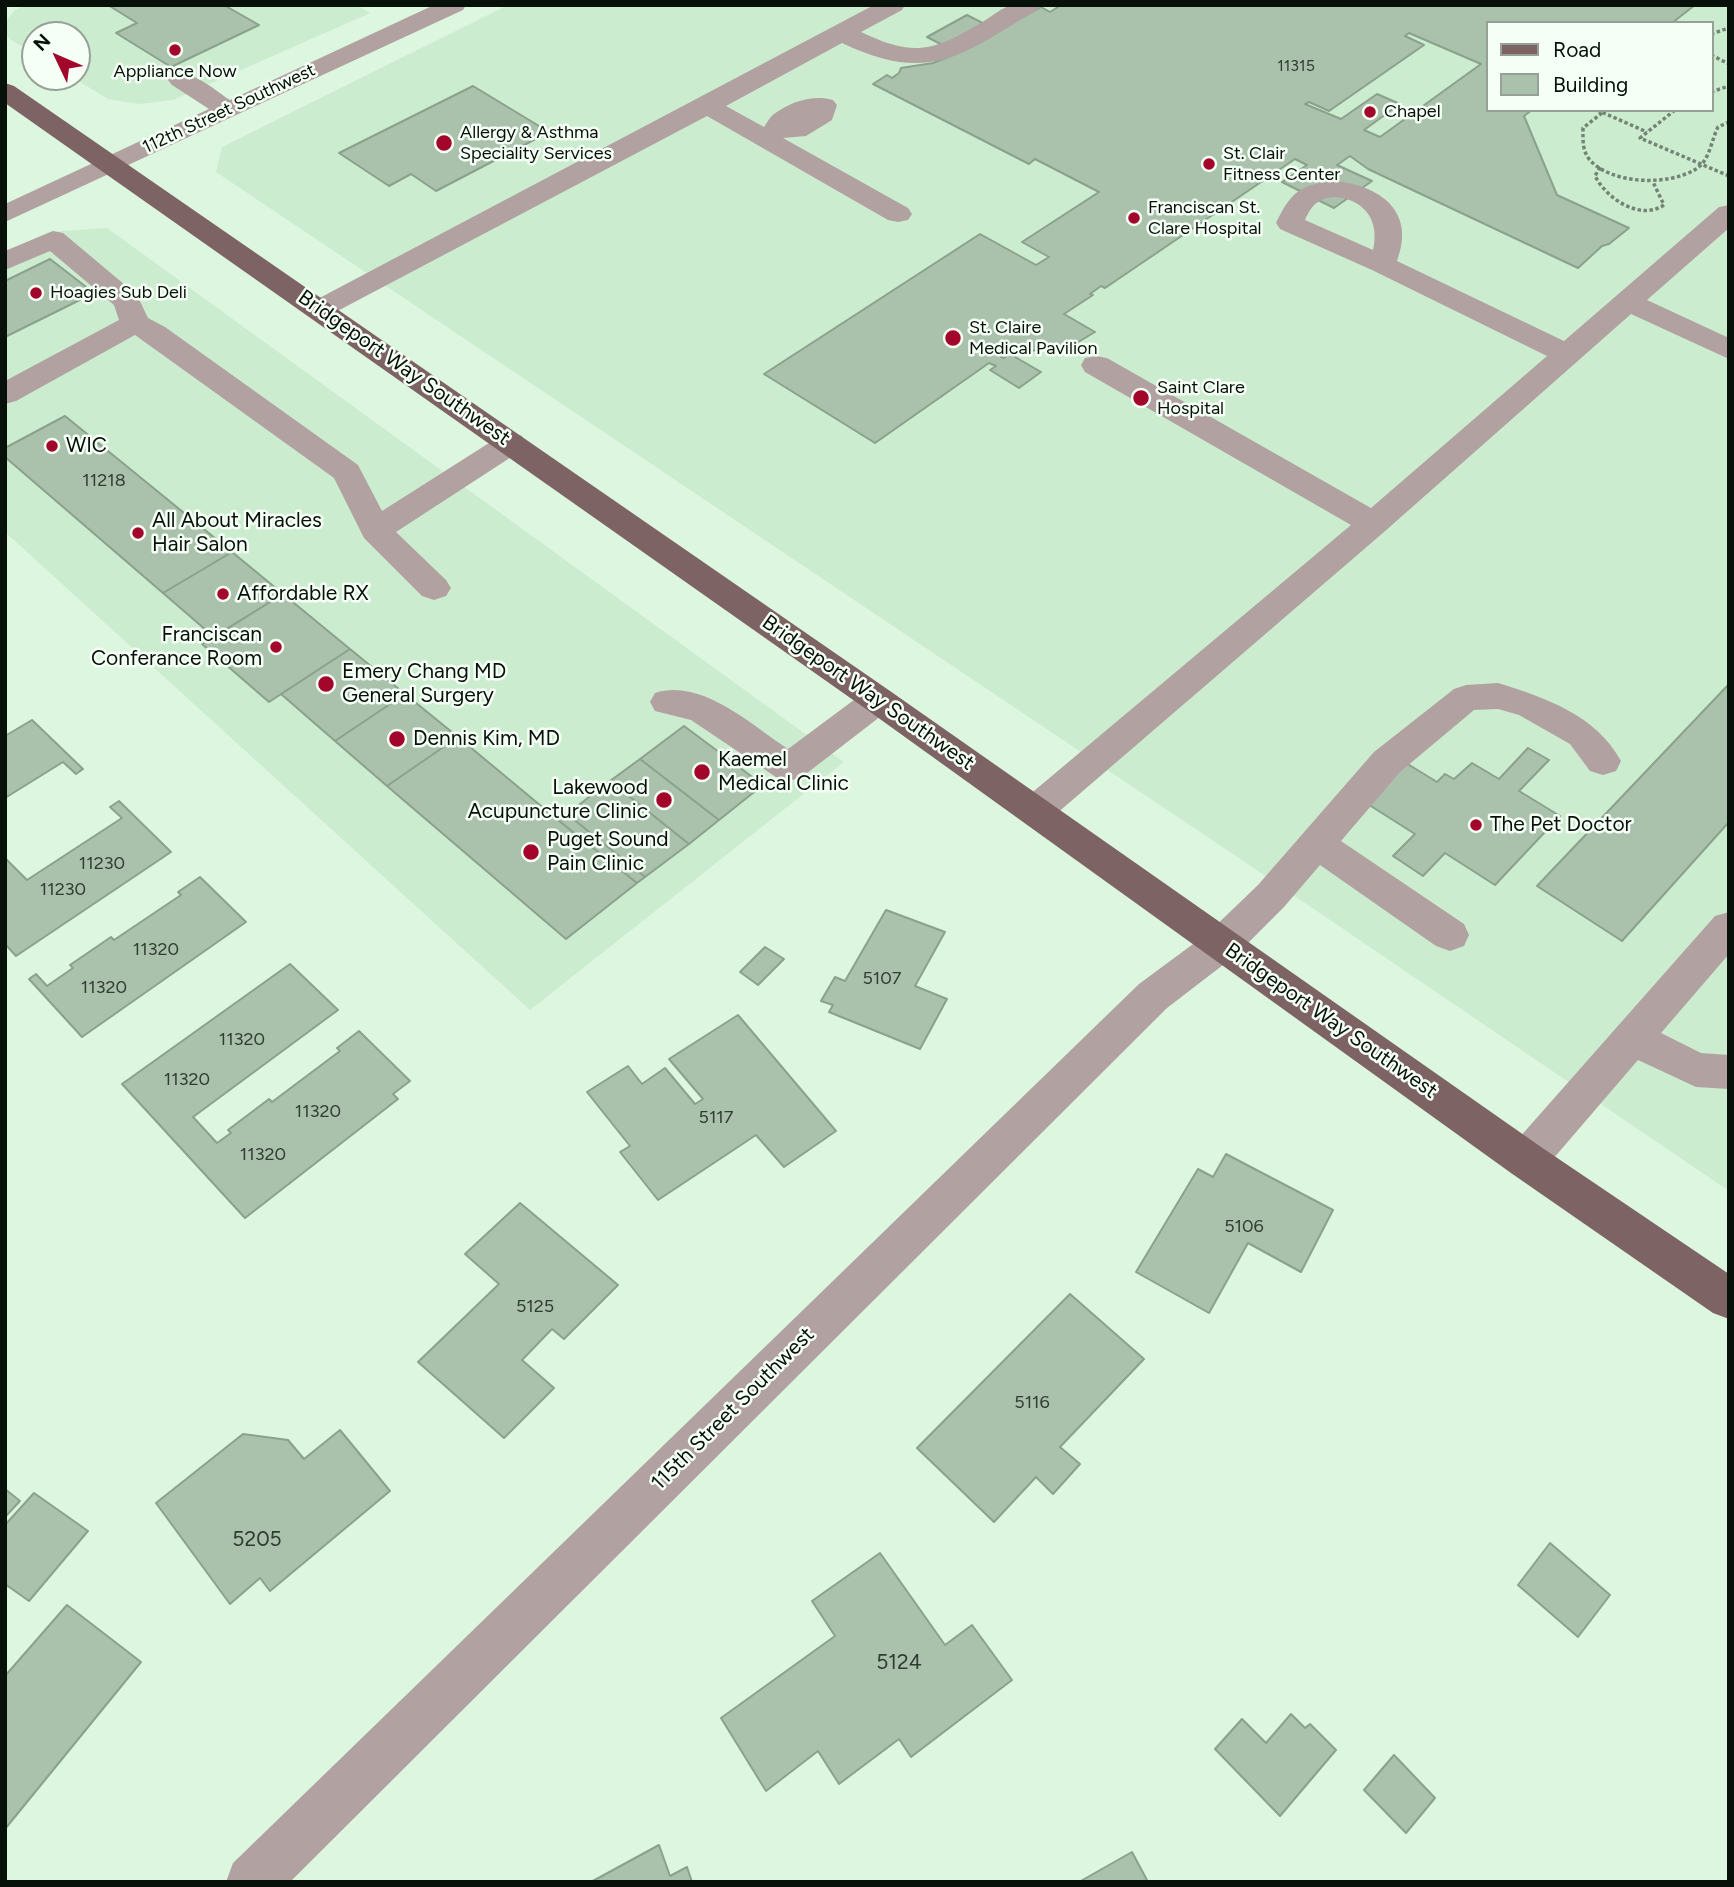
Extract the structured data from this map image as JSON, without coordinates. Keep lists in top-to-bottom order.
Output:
{
  "streets": {
    "main road": ["Bridgeport Way Southwest"],
    "street": ["112th Street Southwest", "115th Street Southwest"]
  },
  "crossings": [
    ["112th Street Southwest", "Bridgeport Way Southwest"],
    ["Bridgeport Way Southwest", "115th Street Southwest"]
  ],
  "places": [
    "Appliance Now",
    "Chapel",
    "Allergy & Asthma Speciality Services",
    "St. Clair Fitness Center",
    "Franciscan St. Clare Hospital",
    "Hoagies Sub Deli",
    "St. Claire Medical Pavilion",
    "Saint Clare Hospital",
    "WIC",
    "All About Miracles Hair Salon",
    "Affordable RX",
    "Franciscan Conferance Room",
    "Emery Chang MD General Surgery",
    "Dennis Kim, MD",
    "Kaemel Medical Clinic",
    "Lakewood Acupuncture Clinic",
    "The Pet Doctor",
    "Puget Sound Pain Clinic"
  ],
  "house_numbers": [
    "11315",
    "11218",
    "11230",
    "11230",
    "11320",
    "5107",
    "11320",
    "11320",
    "11320",
    "11320",
    "5117",
    "11320",
    "5106",
    "5125",
    "5116",
    "5205",
    "5124"
  ],
  "legend": ["Road", "Building"],
  "north": "top left"
}
